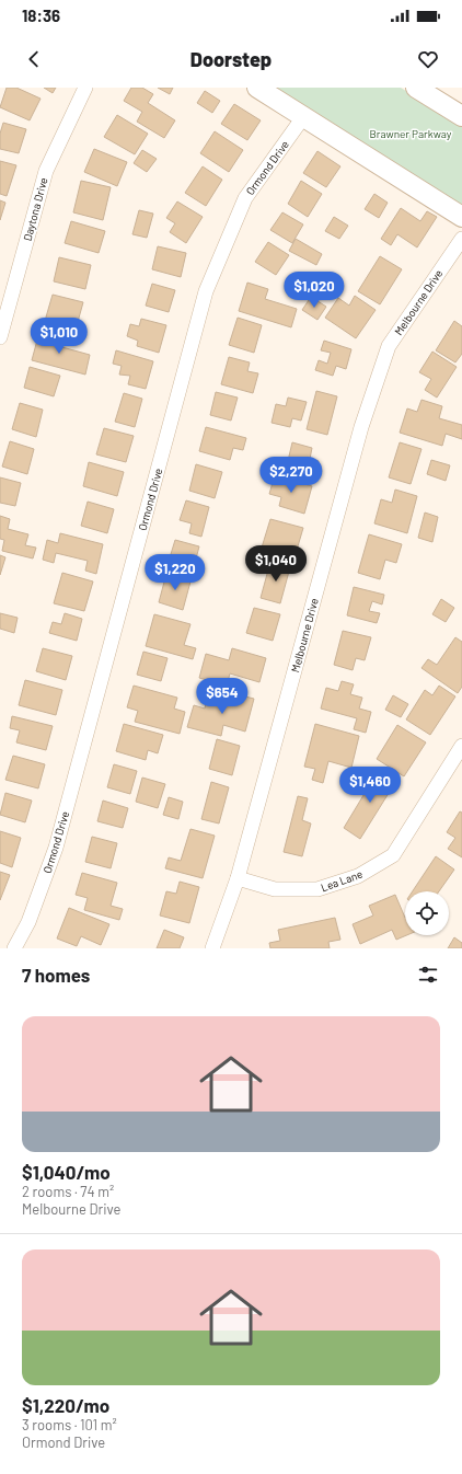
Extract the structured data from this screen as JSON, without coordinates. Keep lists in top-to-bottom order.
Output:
{
  "streets": {
    "street": [
      "Ormond Drive",
      "Daytona Drive",
      "Melbourne Drive",
      "Lea Lane"
    ]
  },
  "crossings": [
    ["Melbourne Drive", "Lea Lane"]
  ],
  "parks": ["Brawner Parkway"],
  "page": {
    "status": "18:36",
    "header": "Doorstep",
    "price": [
      "$1,020",
      "$1,010",
      "$2,270",
      "$1,040",
      "$1,220",
      "$654",
      "$1,460"
    ],
    "heading": "7 homes",
    "list": [
      {
        "name": "$1,040/mo",
        "note": "2 rooms · 74 m² · Melbourne Drive"
      },
      {
        "name": "$1,220/mo",
        "note": "3 rooms · 101 m² · Ormond Drive"
      }
    ]
  }
}
